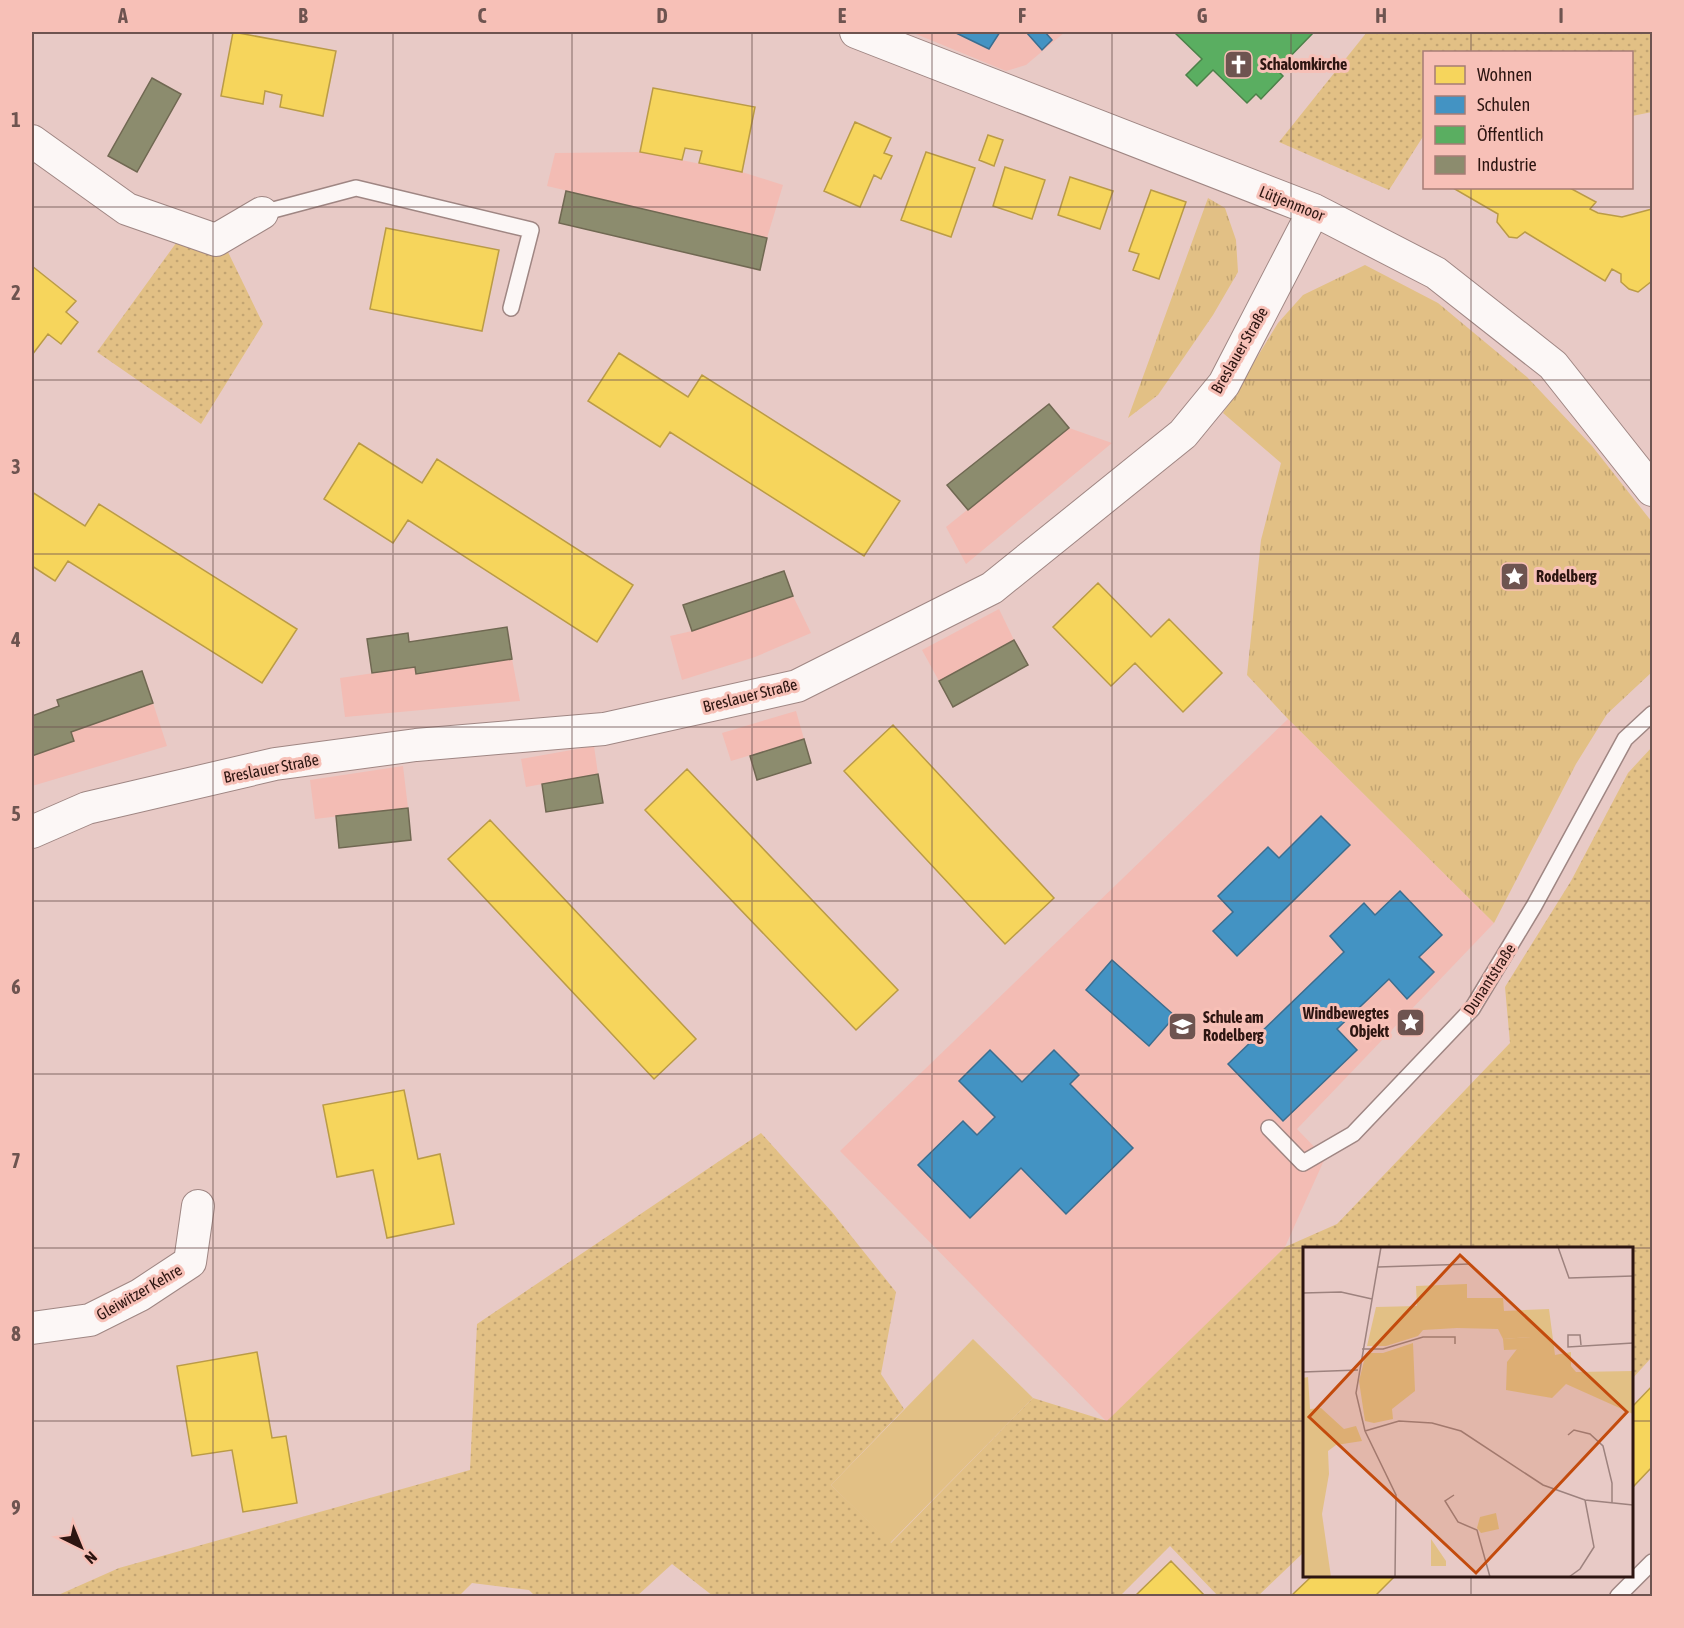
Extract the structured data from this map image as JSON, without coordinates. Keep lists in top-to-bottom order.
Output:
{
  "streets": {
    "street": ["Lütjenmoor", "Breslauer Straße", "Gleiwitzer Kehre"],
    "lane": ["Dunantstraße"]
  },
  "crossings": [
    ["Lütjenmoor", "Breslauer Straße"]
  ],
  "places": {
    "church": ["Schalomkirche"],
    "place": ["Rodelberg", "Windbewegtes Objekt"],
    "school or university": ["Schule am Rodelberg"]
  },
  "legend": [
    "Wohnen",
    "Schulen",
    "Öffentlich",
    "Industrie"
  ],
  "north": "bottom right",
  "grid": {
    "columns": [
      "A",
      "B",
      "C",
      "D",
      "E",
      "F",
      "G",
      "H",
      "I"
    ],
    "rows": [
      "1",
      "2",
      "3",
      "4",
      "5",
      "6",
      "7",
      "8",
      "9"
    ]
  }
}
